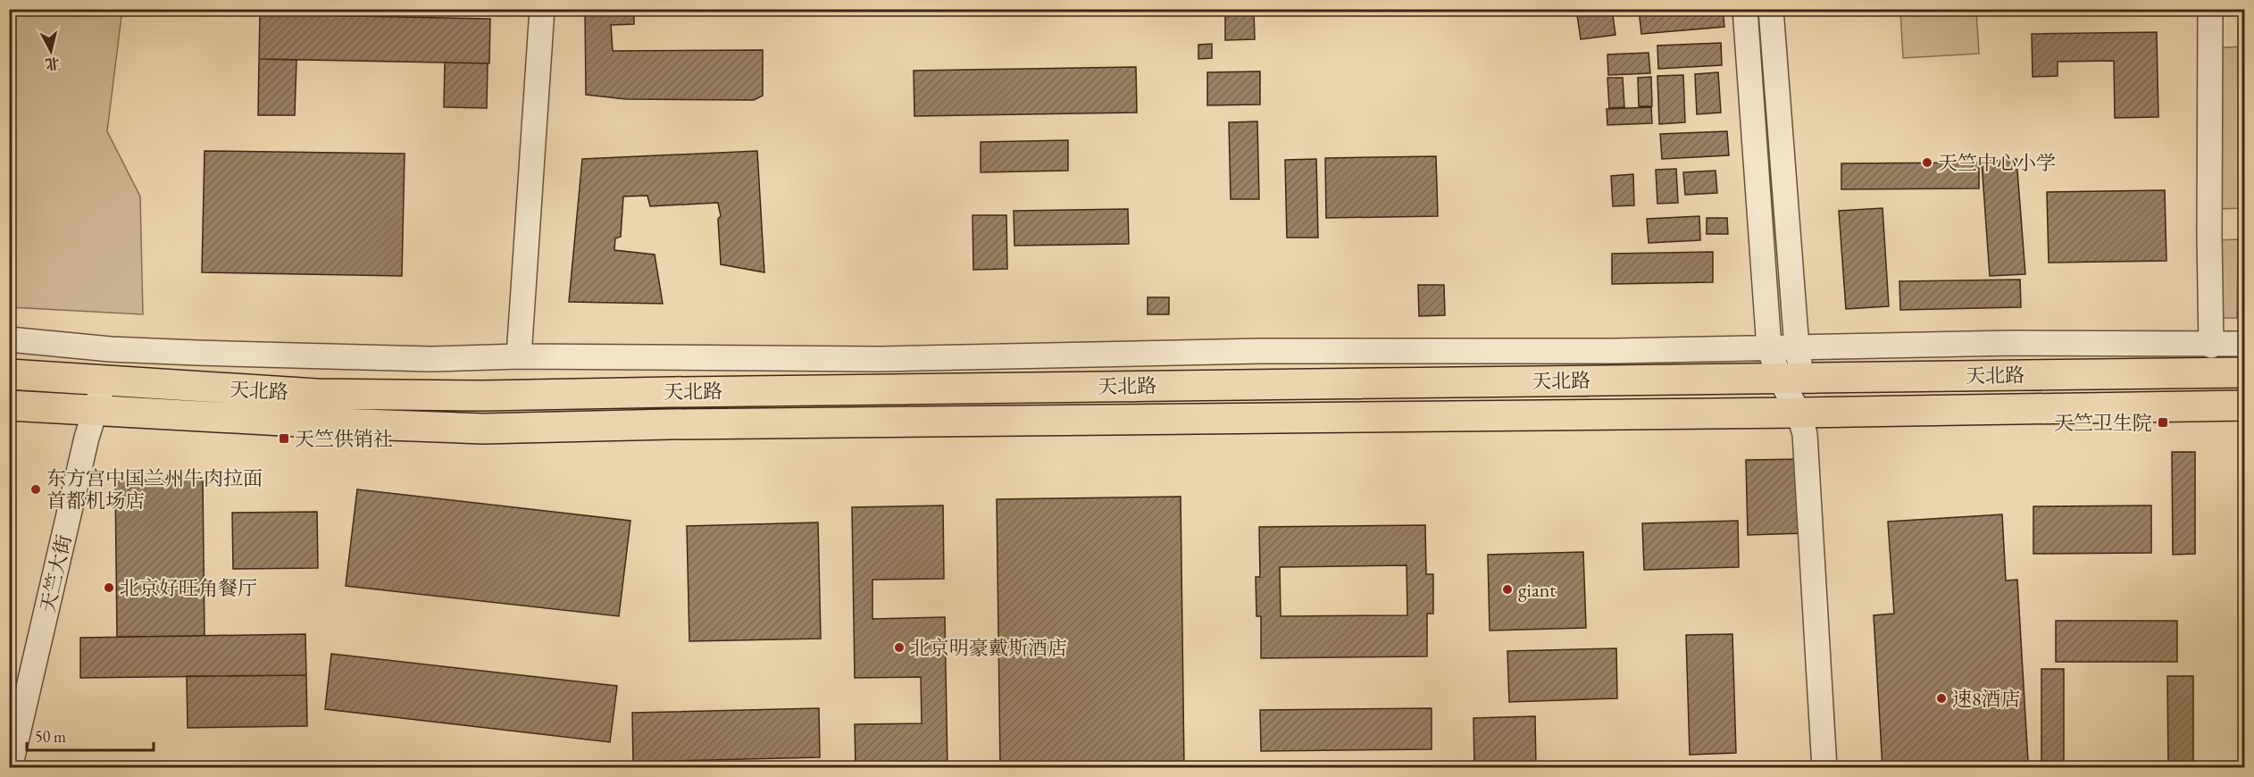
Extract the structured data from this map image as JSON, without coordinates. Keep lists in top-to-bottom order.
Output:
{
  "streets": {
    "main road": ["天北路"],
    "street": ["天竺大街"]
  },
  "crossings": [
    ["天北路", "天竺大街"]
  ],
  "places": {
    "other": [
      "天竺中心小学",
      "东方宫中国兰州牛肉拉面 首都机场店",
      "北京好旺角餐厅",
      "giant",
      "北京明豪戴斯酒店",
      "速8酒店"
    ],
    "transit": ["天竺卫生院", "天竺供销社"]
  },
  "scale_bar": "50 m",
  "north": "bottom"
}
